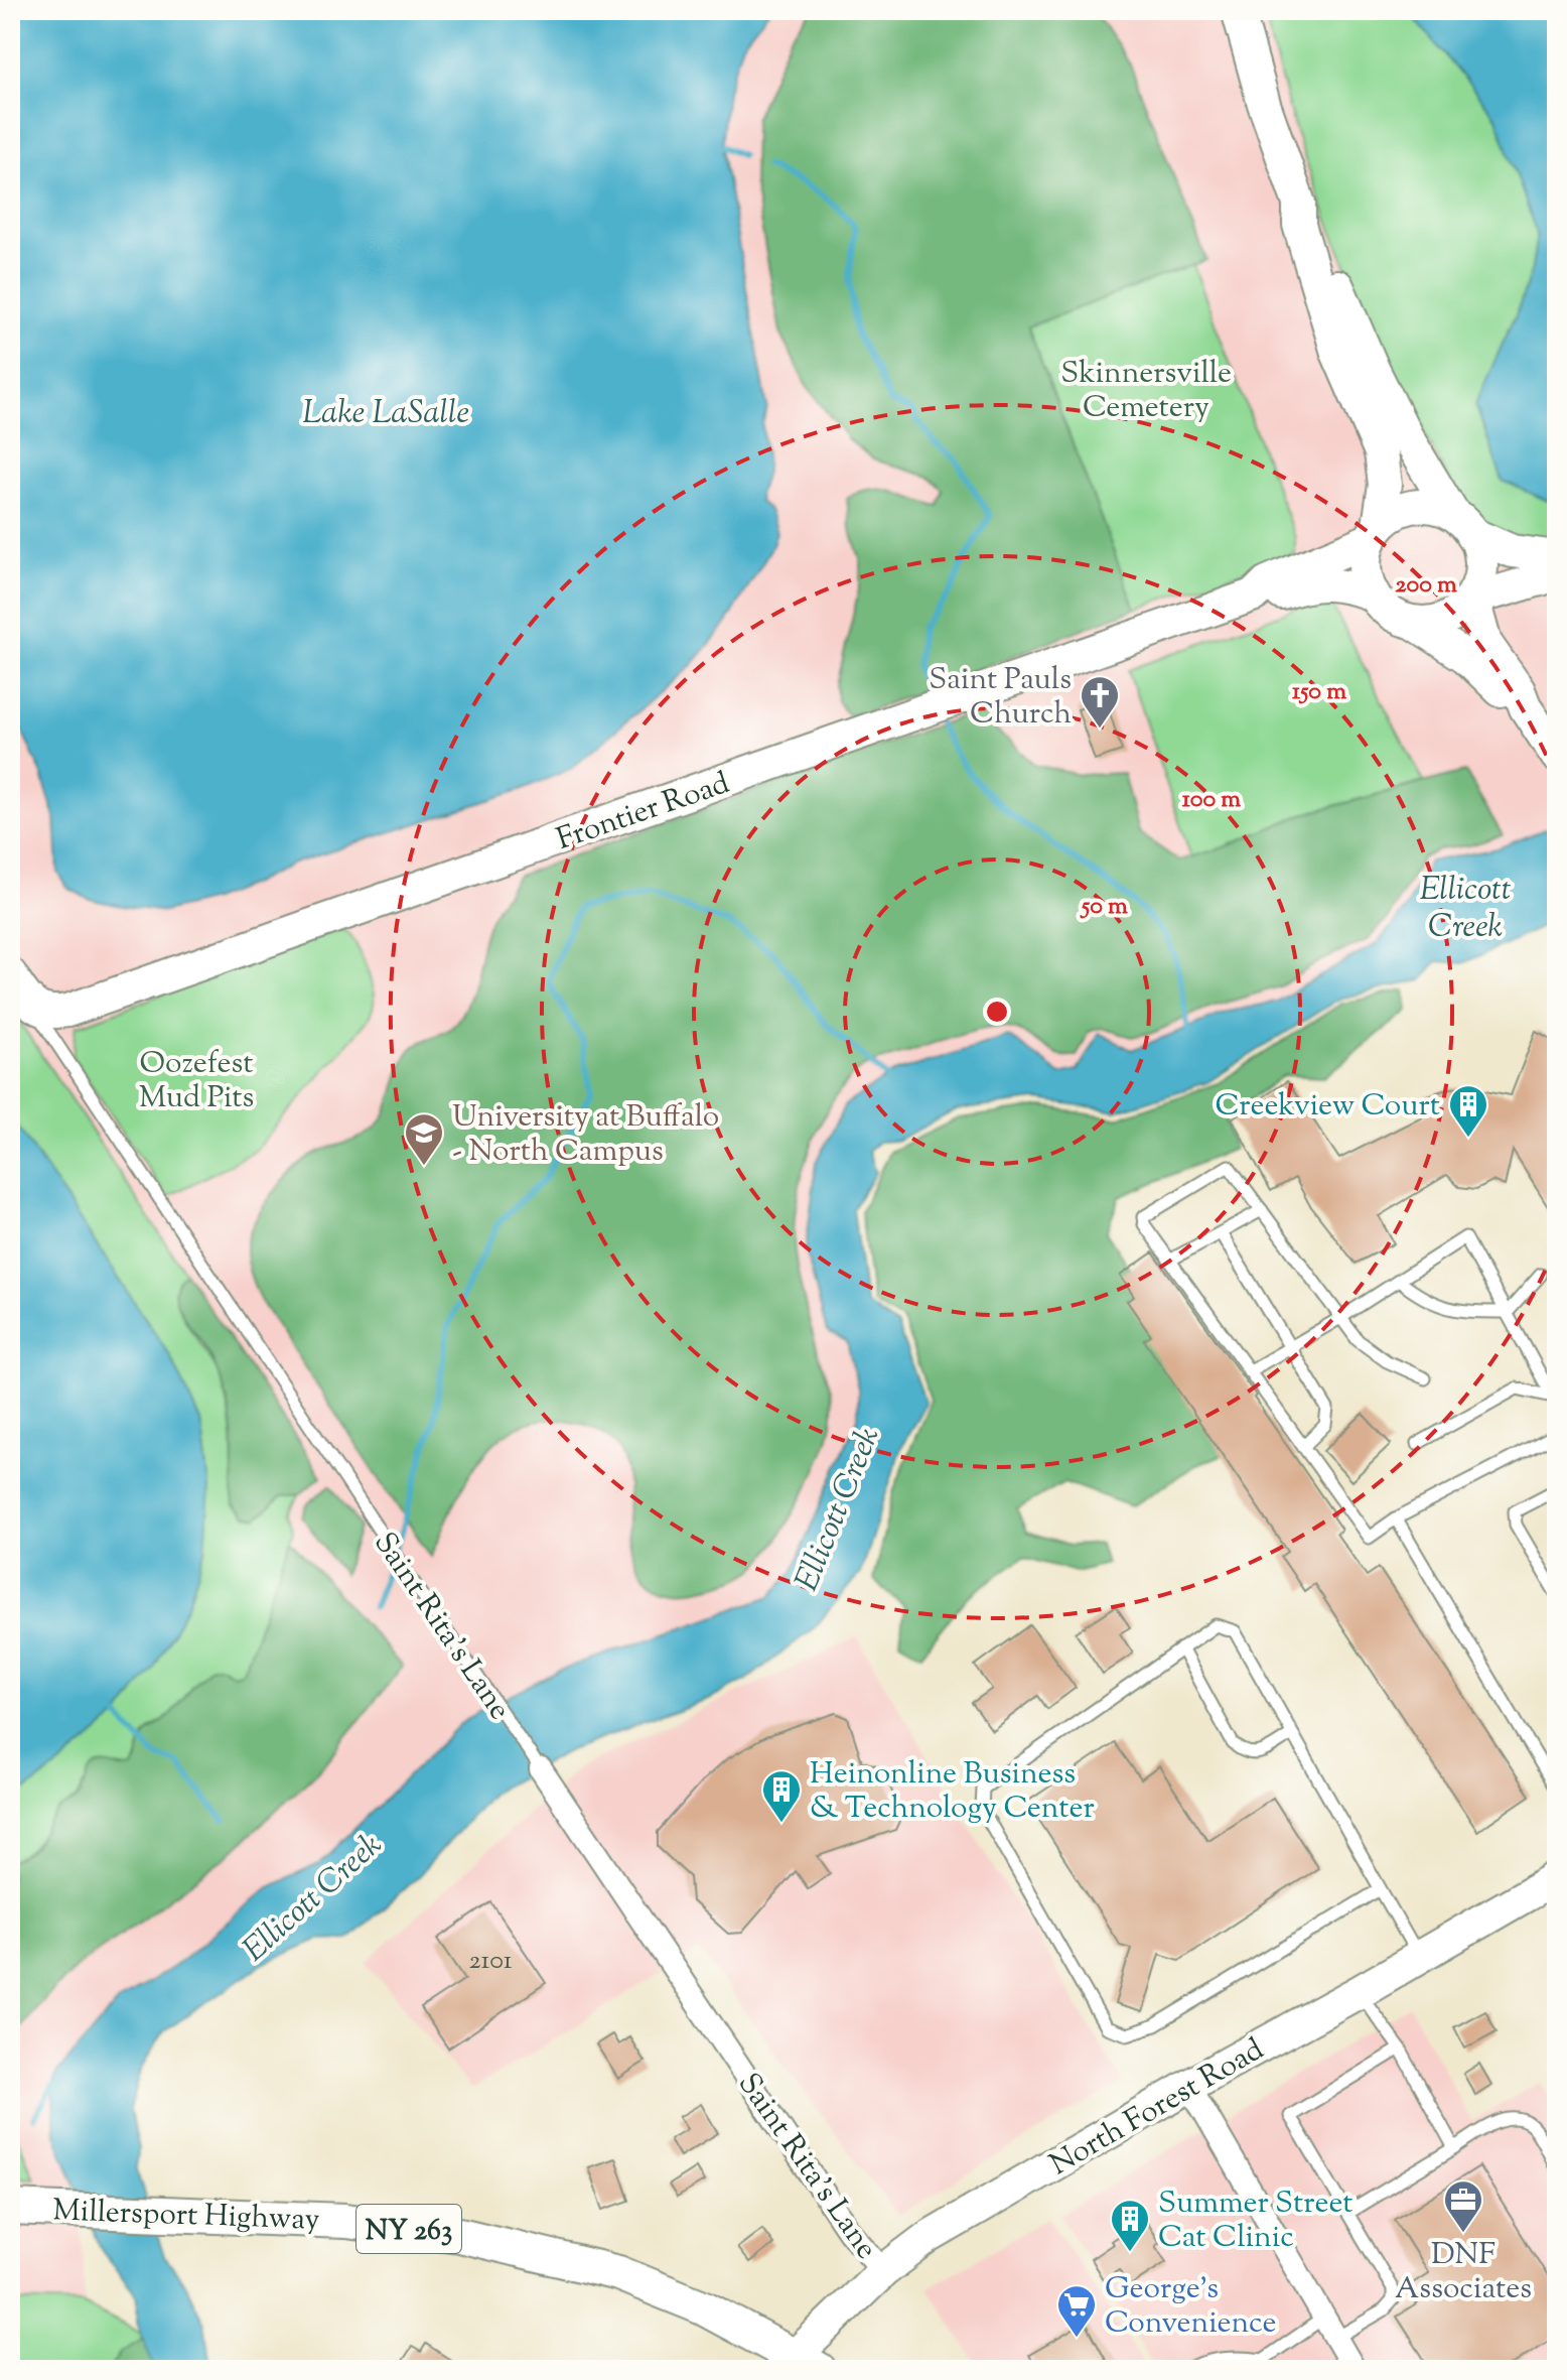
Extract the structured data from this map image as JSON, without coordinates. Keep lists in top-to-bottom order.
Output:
{
  "streets": {
    "main road": ["Millersport Highway", "NY 263"],
    "street": ["Frontier Road", "Saint Rita's Lane", "North Forest Road"]
  },
  "crossings": [
    ["Frontier Road", "Saint Rita's Lane"],
    ["Saint Rita's Lane", "North Forest Road"],
    ["North Forest Road", "Millersport Highway"]
  ],
  "water": ["Lake LaSalle", "Ellicott Creek"],
  "parks": ["Skinnersville Cemetery", "Oozefest Mud Pits"],
  "places": {
    "church": ["Saint Pauls Church"],
    "building": ["Creekview Court", "Heinonline Business & Technology Center", "Summer Street Cat Clinic"],
    "school or university": ["University at Buffalo - North Campus"],
    "office": ["DNF Associates"],
    "supermarket": ["George's Convenience"]
  },
  "house_numbers": ["2101"],
  "rings": [
    "200 m",
    "150 m",
    "100 m",
    "50 m"
  ]
}
